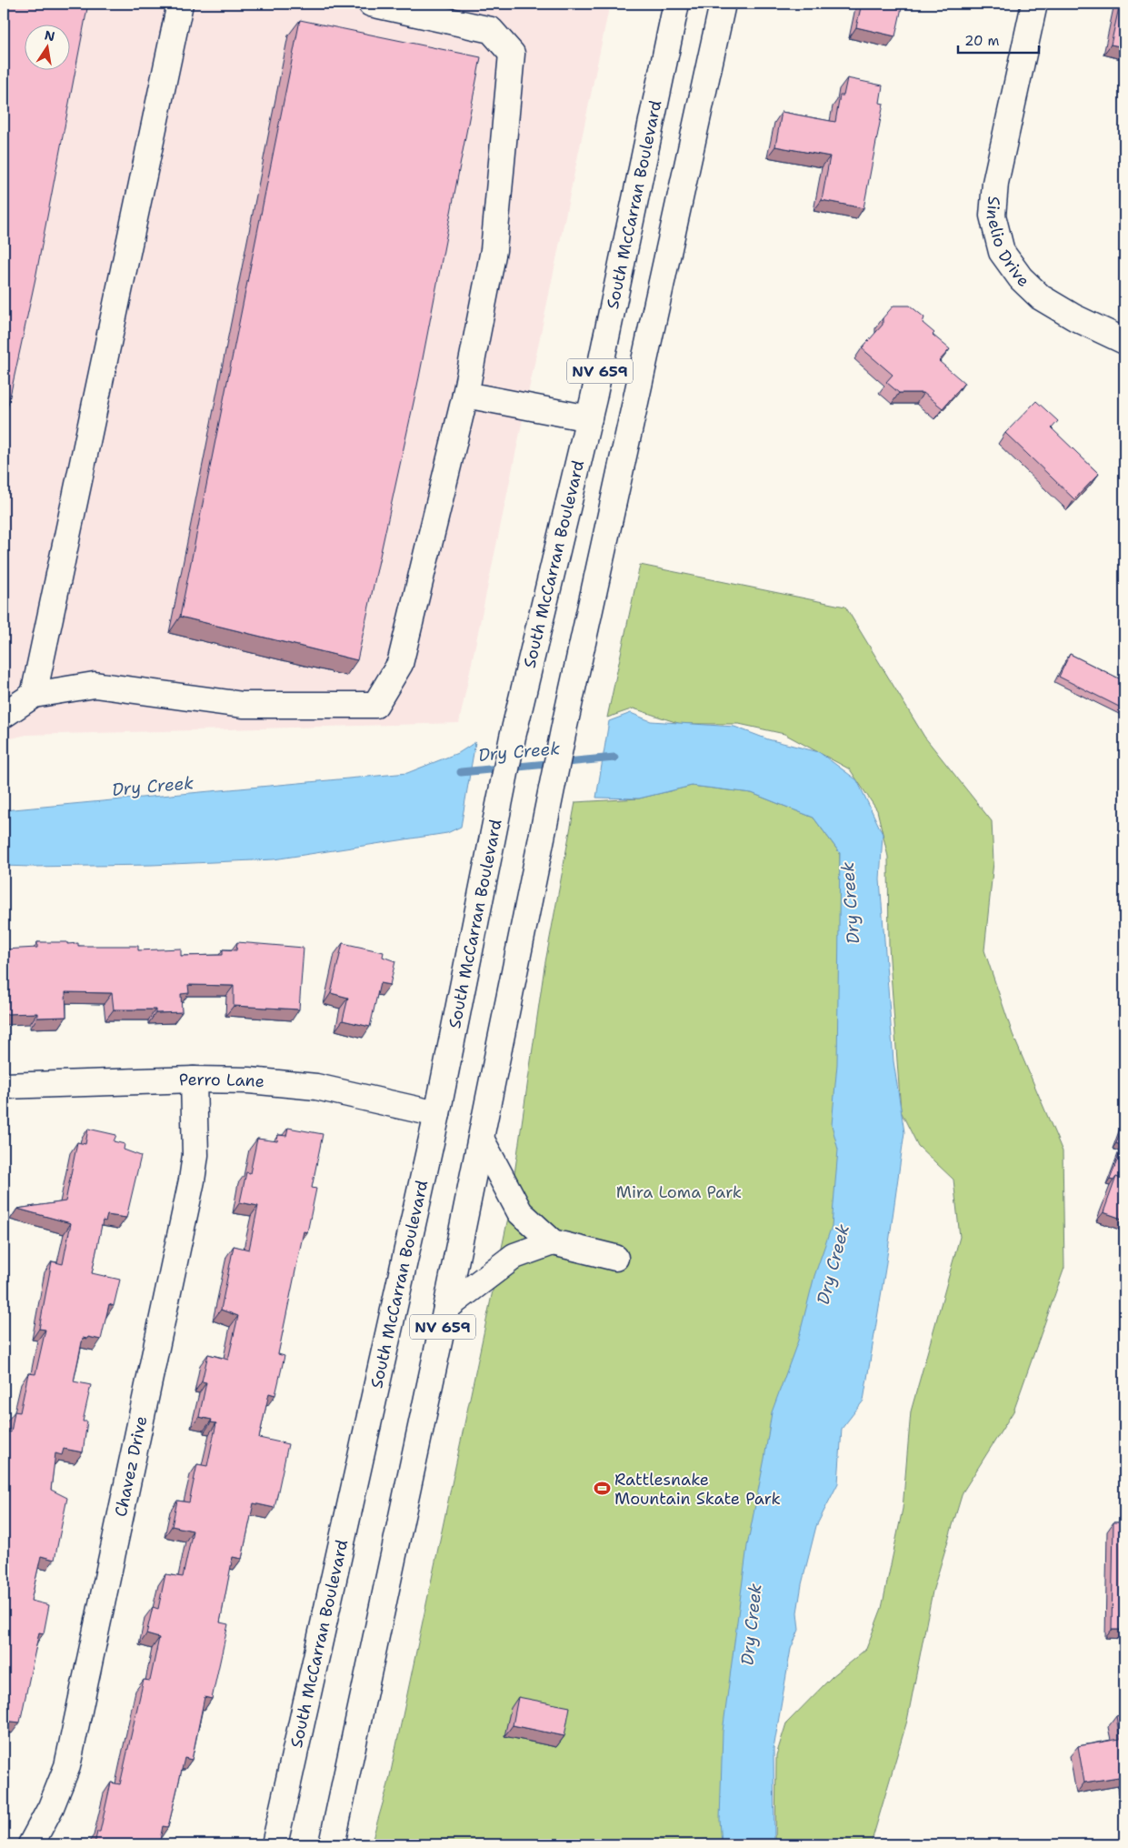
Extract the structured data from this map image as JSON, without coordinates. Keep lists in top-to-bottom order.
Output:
{
  "streets": {
    "main road": [
      "South McCarran Boulevard",
      "Sinelio Drive",
      "NV 659",
      "Perro Lane",
      "Chavez Drive"
    ]
  },
  "crossings": [
    ["South McCarran Boulevard", "Perro Lane"],
    ["Perro Lane", "Chavez Drive"]
  ],
  "water": ["Dry Creek"],
  "parks": ["Mira Loma Park"],
  "places": {
    "sports": ["Rattlesnake Mountain Skate Park"]
  },
  "scale_bar": "20 m",
  "north": "top"
}
